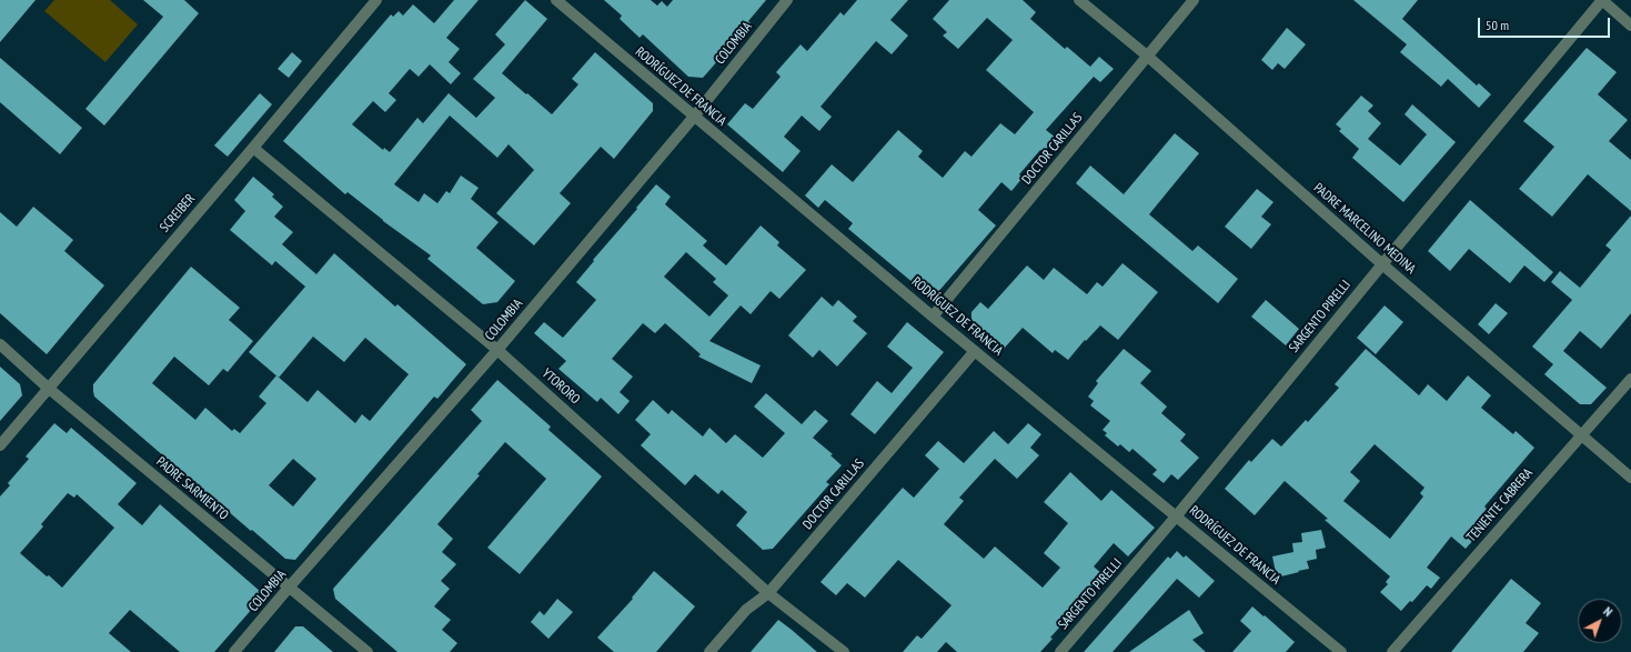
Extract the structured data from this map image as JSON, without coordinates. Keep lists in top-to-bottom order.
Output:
{
  "streets": {
    "street": [
      "COLOMBIA",
      "RODRÍGUEZ DE FRANCIA",
      "DOCTOR CARILLAS",
      "SCREIBER",
      "PADRE MARCELINO MEDINA",
      "SARGENTO PIRELLI",
      "YTORORO",
      "PADRE SARMIENTO",
      "TENIENTE CABRERA"
    ]
  },
  "crossings": [
    ["COLOMBIA", "RODRÍGUEZ DE FRANCIA"],
    ["COLOMBIA", "YTORORO"],
    ["COLOMBIA", "PADRE SARMIENTO"],
    ["RODRÍGUEZ DE FRANCIA", "DOCTOR CARILLAS"],
    ["RODRÍGUEZ DE FRANCIA", "SARGENTO PIRELLI"],
    ["DOCTOR CARILLAS", "PADRE MARCELINO MEDINA"],
    ["DOCTOR CARILLAS", "YTORORO"],
    ["SCREIBER", "YTORORO"],
    ["SCREIBER", "PADRE SARMIENTO"],
    ["PADRE MARCELINO MEDINA", "SARGENTO PIRELLI"],
    ["PADRE MARCELINO MEDINA", "TENIENTE CABRERA"]
  ],
  "scale_bar": "50 m",
  "north": "top right"
}
